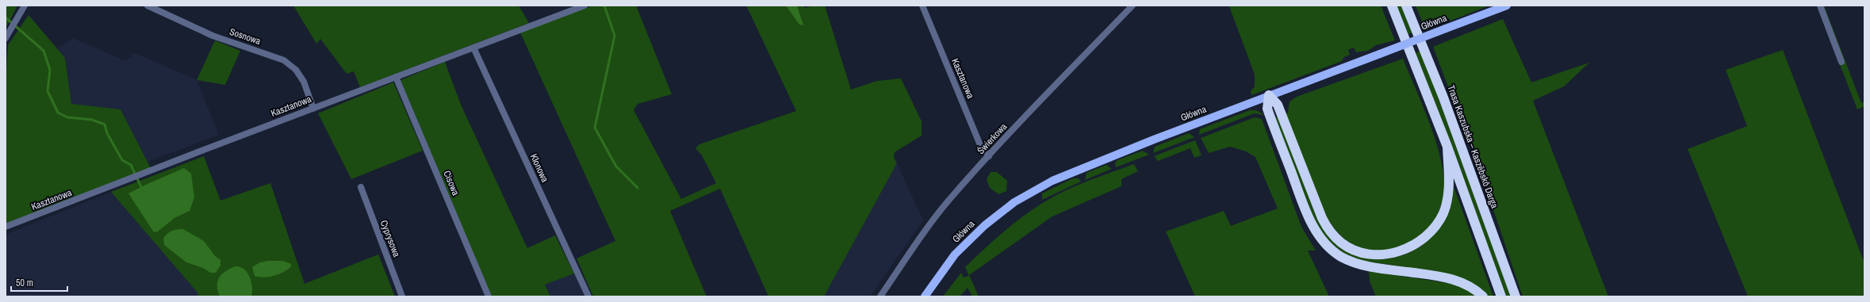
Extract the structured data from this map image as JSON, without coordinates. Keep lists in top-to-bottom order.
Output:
{
  "streets": {
    "highway": ["Trasa Kaszubska – Kaszëbskô Darga"],
    "main road": ["Główna"],
    "street": [
      "Sosnowa",
      "Kasztanowa",
      "Świerkowa",
      "Klonowa",
      "Cisowa",
      "Cyprysowa"
    ]
  },
  "crossings": [
    ["Sosnowa", "Kasztanowa"],
    ["Kasztanowa", "Świerkowa"],
    ["Kasztanowa", "Klonowa"],
    ["Kasztanowa", "Cisowa"]
  ],
  "scale_bar": "50 m"
}
